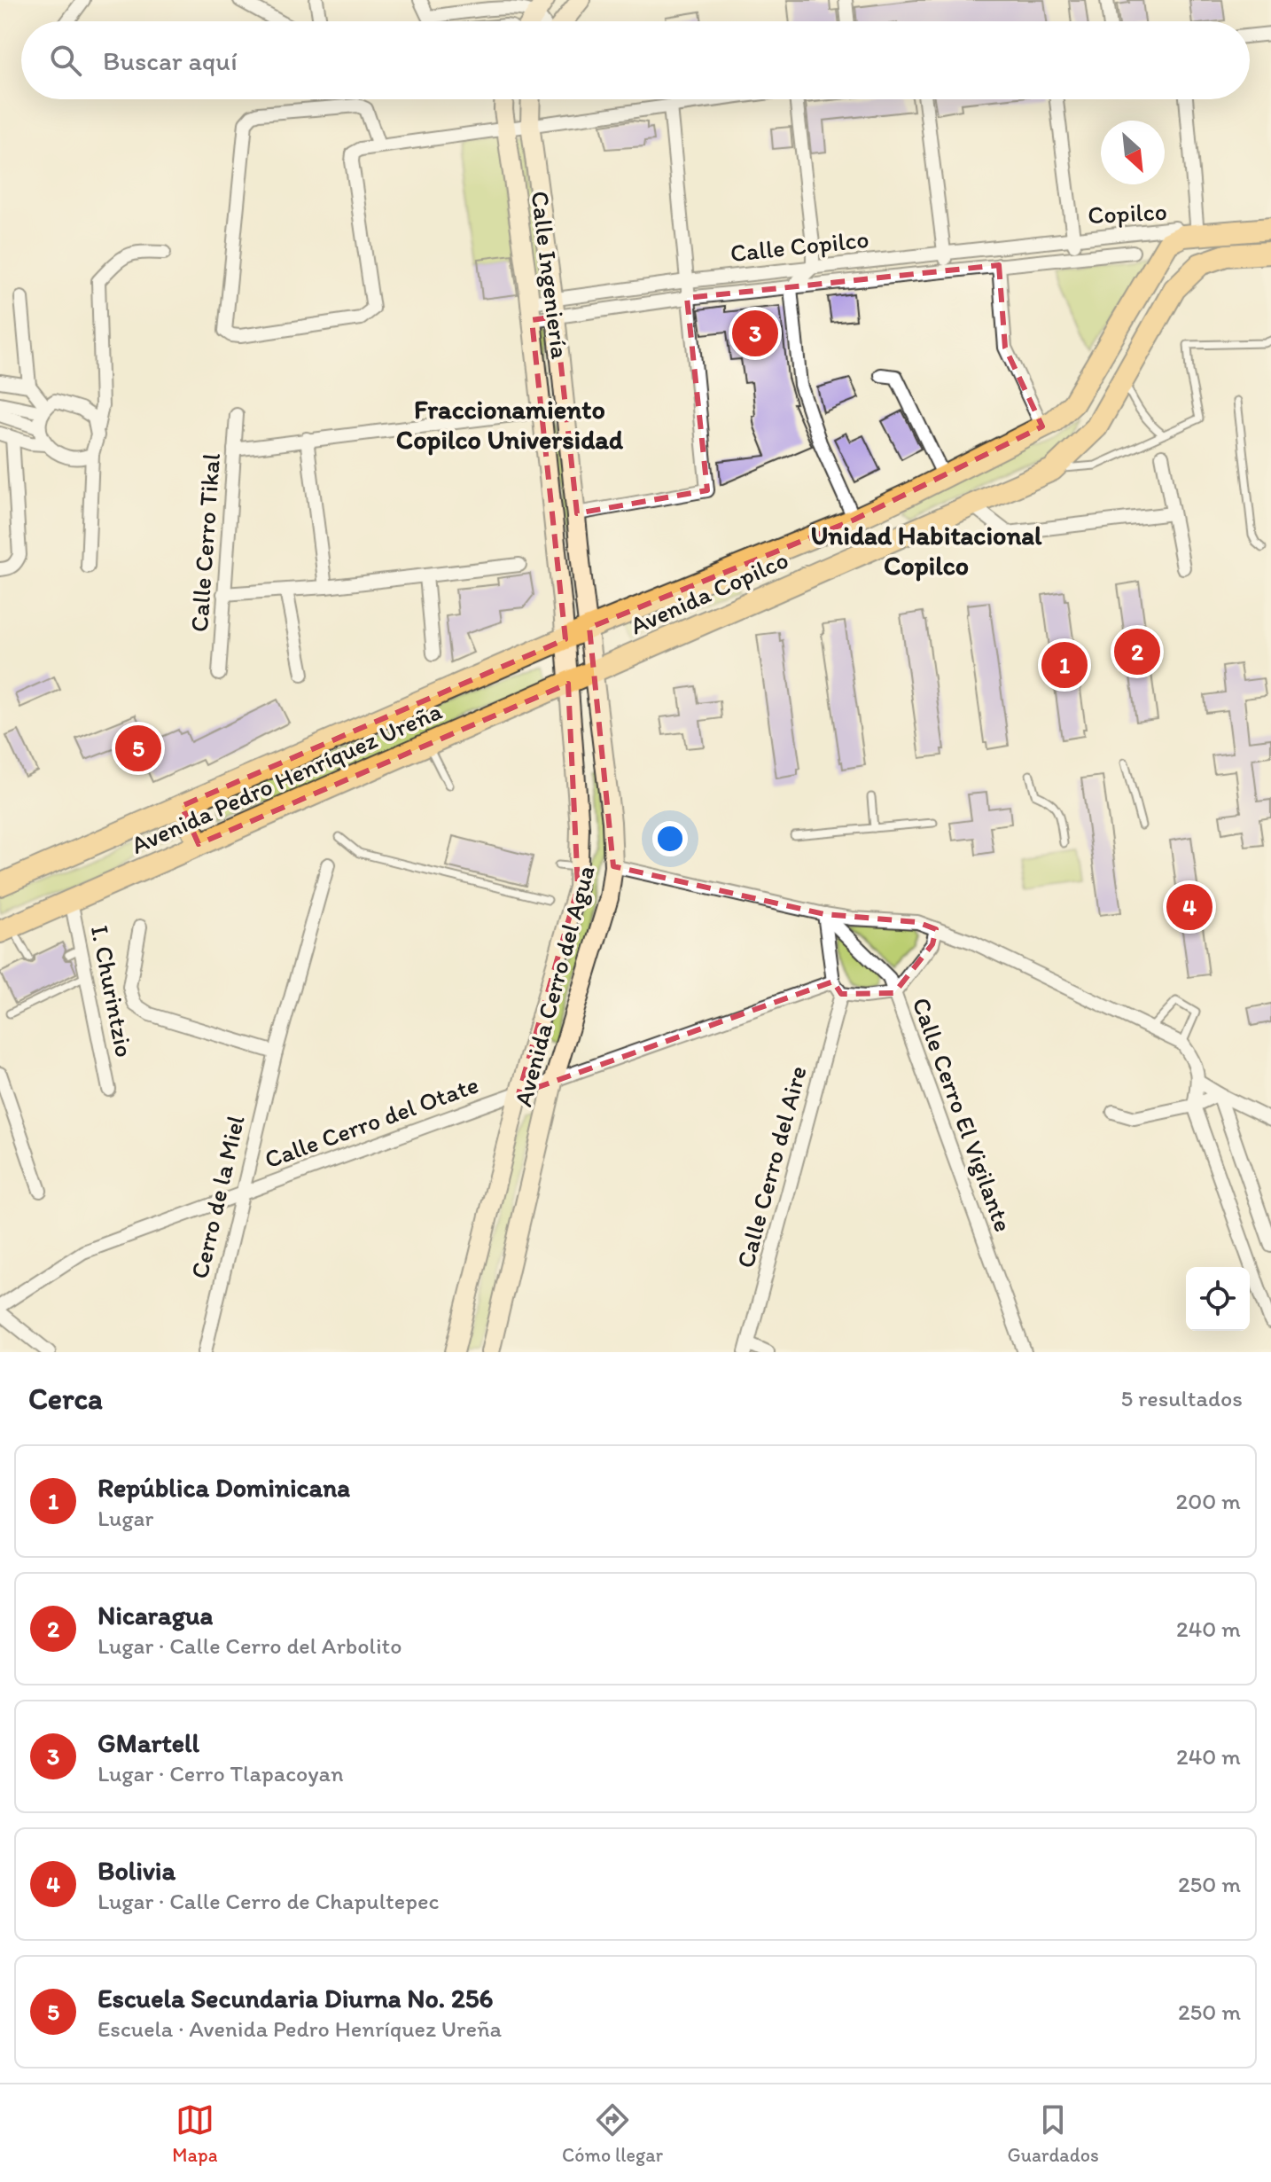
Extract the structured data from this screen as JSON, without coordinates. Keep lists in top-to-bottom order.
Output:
{
  "streets": {
    "main road": ["Avenida Copilco", "Avenida Pedro Henríquez Ureña"],
    "street": [
      "Copilco",
      "Calle Copilco",
      "Calle Ingeniería",
      "Calle Cerro Tikal",
      "Avenida Cerro del Agua",
      "I. Churintzio",
      "Calle Cerro El Vigilante",
      "Calle Cerro del Otate",
      "Calle Cerro del Aire",
      "Cerro de la Miel"
    ]
  },
  "crossings": [
    ["Copilco", "Calle Copilco"],
    ["Copilco", "Avenida Copilco"],
    ["Calle Copilco", "Calle Ingeniería"],
    ["Calle Ingeniería", "Avenida Copilco"],
    ["Calle Ingeniería", "Avenida Pedro Henríquez Ureña"],
    ["Calle Ingeniería", "Avenida Cerro del Agua"],
    ["Avenida Copilco", "Avenida Pedro Henríquez Ureña"],
    ["Avenida Copilco", "Avenida Cerro del Agua"],
    ["Avenida Pedro Henríquez Ureña", "Avenida Cerro del Agua"],
    ["Avenida Pedro Henríquez Ureña", "I. Churintzio"],
    ["Avenida Cerro del Agua", "Calle Cerro del Otate"],
    ["Calle Cerro del Otate", "Cerro de la Miel"]
  ],
  "districts": ["Fraccionamiento Copilco Universidad", "Unidad Habitacional Copilco"],
  "north": "bottom right",
  "page": {
    "search": "Buscar aquí",
    "pins": [
      "3",
      "2",
      "1",
      "5",
      "4"
    ],
    "heading": ["Cerca", "5 resultados"],
    "list": [
      {
        "mark": "1",
        "name": "República Dominicana",
        "note": "Lugar",
        "value": "200 m"
      },
      {
        "mark": "2",
        "name": "Nicaragua",
        "note": "Lugar · Calle Cerro del Arbolito",
        "value": "240 m"
      },
      {
        "mark": "3",
        "name": "GMartell",
        "note": "Lugar · Cerro Tlapacoyan",
        "value": "240 m"
      },
      {
        "mark": "4",
        "name": "Bolivia",
        "note": "Lugar · Calle Cerro de Chapultepec",
        "value": "250 m"
      },
      {
        "mark": "5",
        "name": "Escuela Secundaria Diurna No. 256",
        "note": "Escuela · Avenida Pedro Henríquez Ureña",
        "value": "250 m"
      }
    ],
    "nav": ["Mapa", "Cómo llegar", "Guardados"]
  }
}
